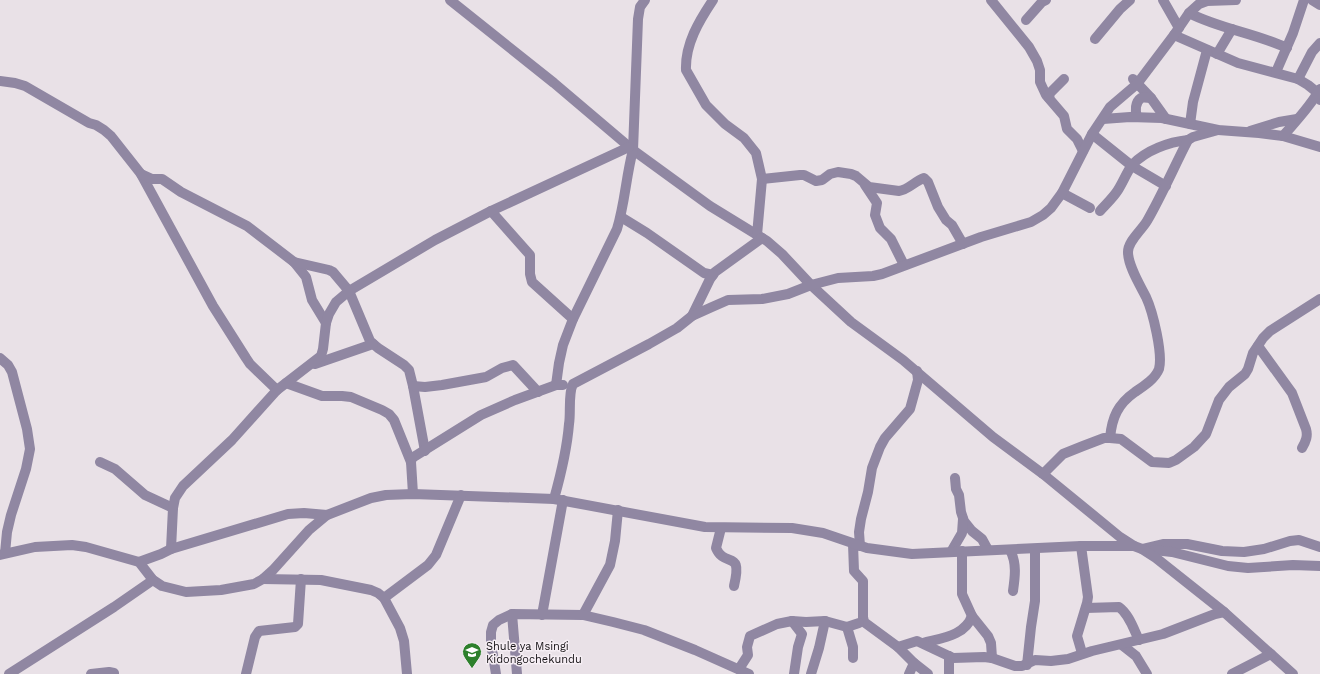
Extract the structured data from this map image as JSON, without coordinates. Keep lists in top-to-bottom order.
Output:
{
  "places": {
    "school or university": ["Shule ya Msingi Kidongochekundu"]
  }
}
